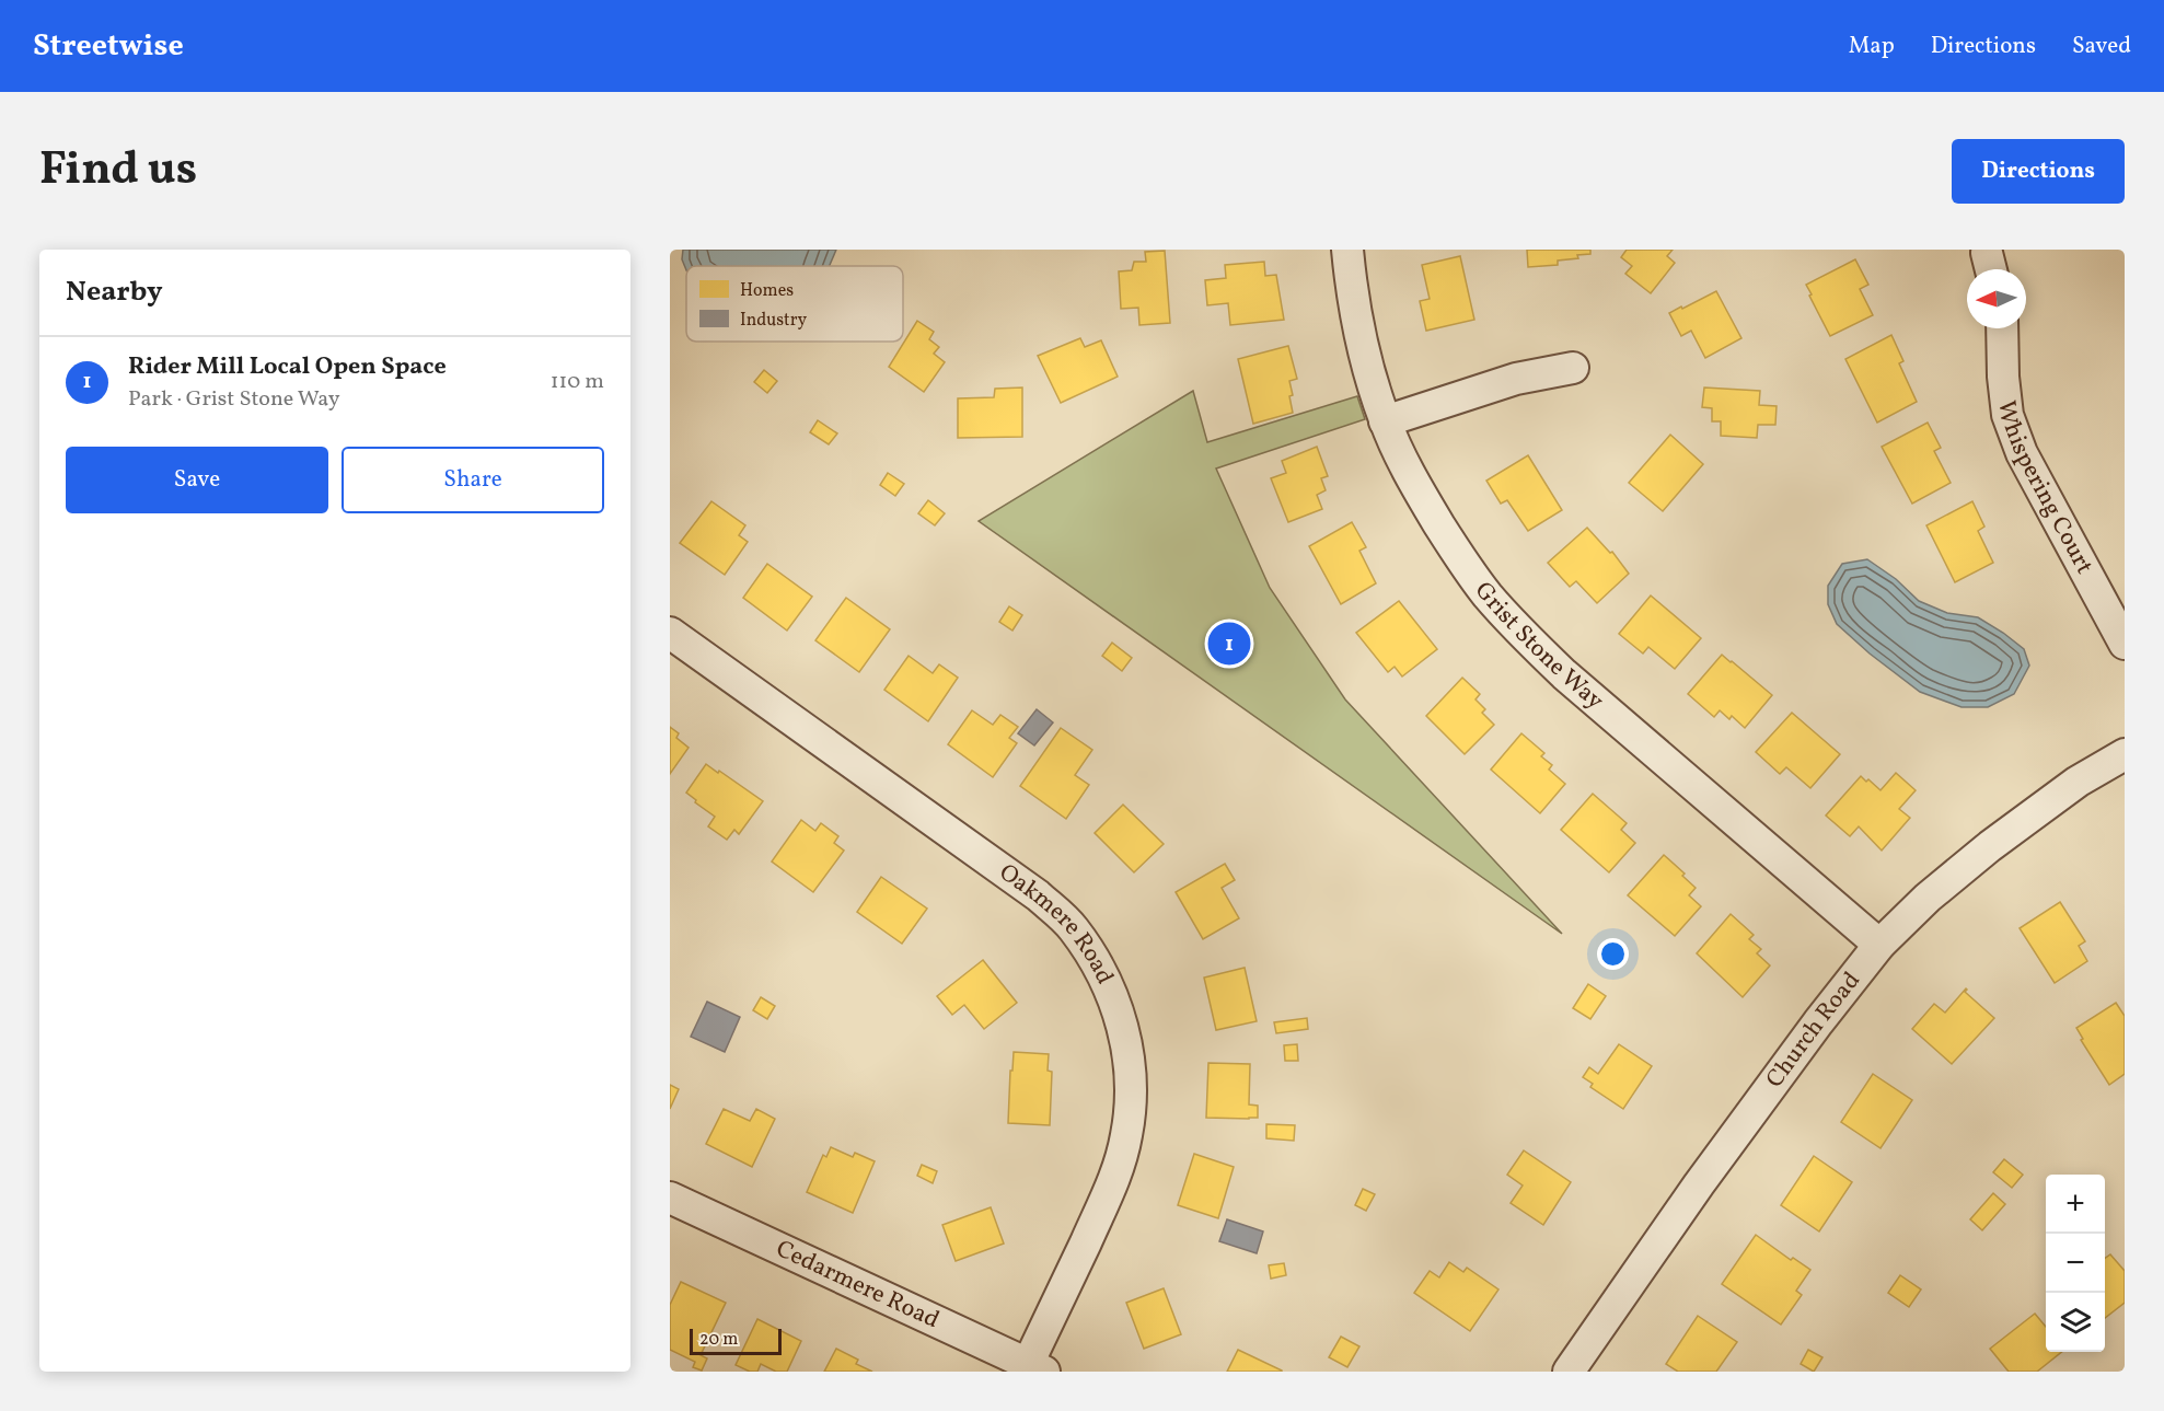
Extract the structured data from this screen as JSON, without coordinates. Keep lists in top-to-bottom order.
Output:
{
  "streets": {
    "street": [
      "Whispering Court",
      "Grist Stone Way",
      "Oakmere Road",
      "Church Road",
      "Cedarmere Road"
    ]
  },
  "crossings": [
    ["Grist Stone Way", "Church Road"],
    ["Oakmere Road", "Cedarmere Road"]
  ],
  "legend": ["Homes", "Industry"],
  "scale_bar": "20 m",
  "north": "left",
  "page": {
    "header": "Streetwise",
    "nav": ["Map", "Directions", "Saved"],
    "title": "Find us",
    "buttons": [
      "Directions",
      ["Save", "Share"]
    ],
    "heading": "Nearby",
    "list": [
      {
        "mark": "1",
        "name": "Rider Mill Local Open Space",
        "note": "Park · Grist Stone Way",
        "value": "110 m"
      }
    ],
    "pins": "1",
    "map_buttons": ["+", "−"],
    "scale": "20 m"
  }
}
